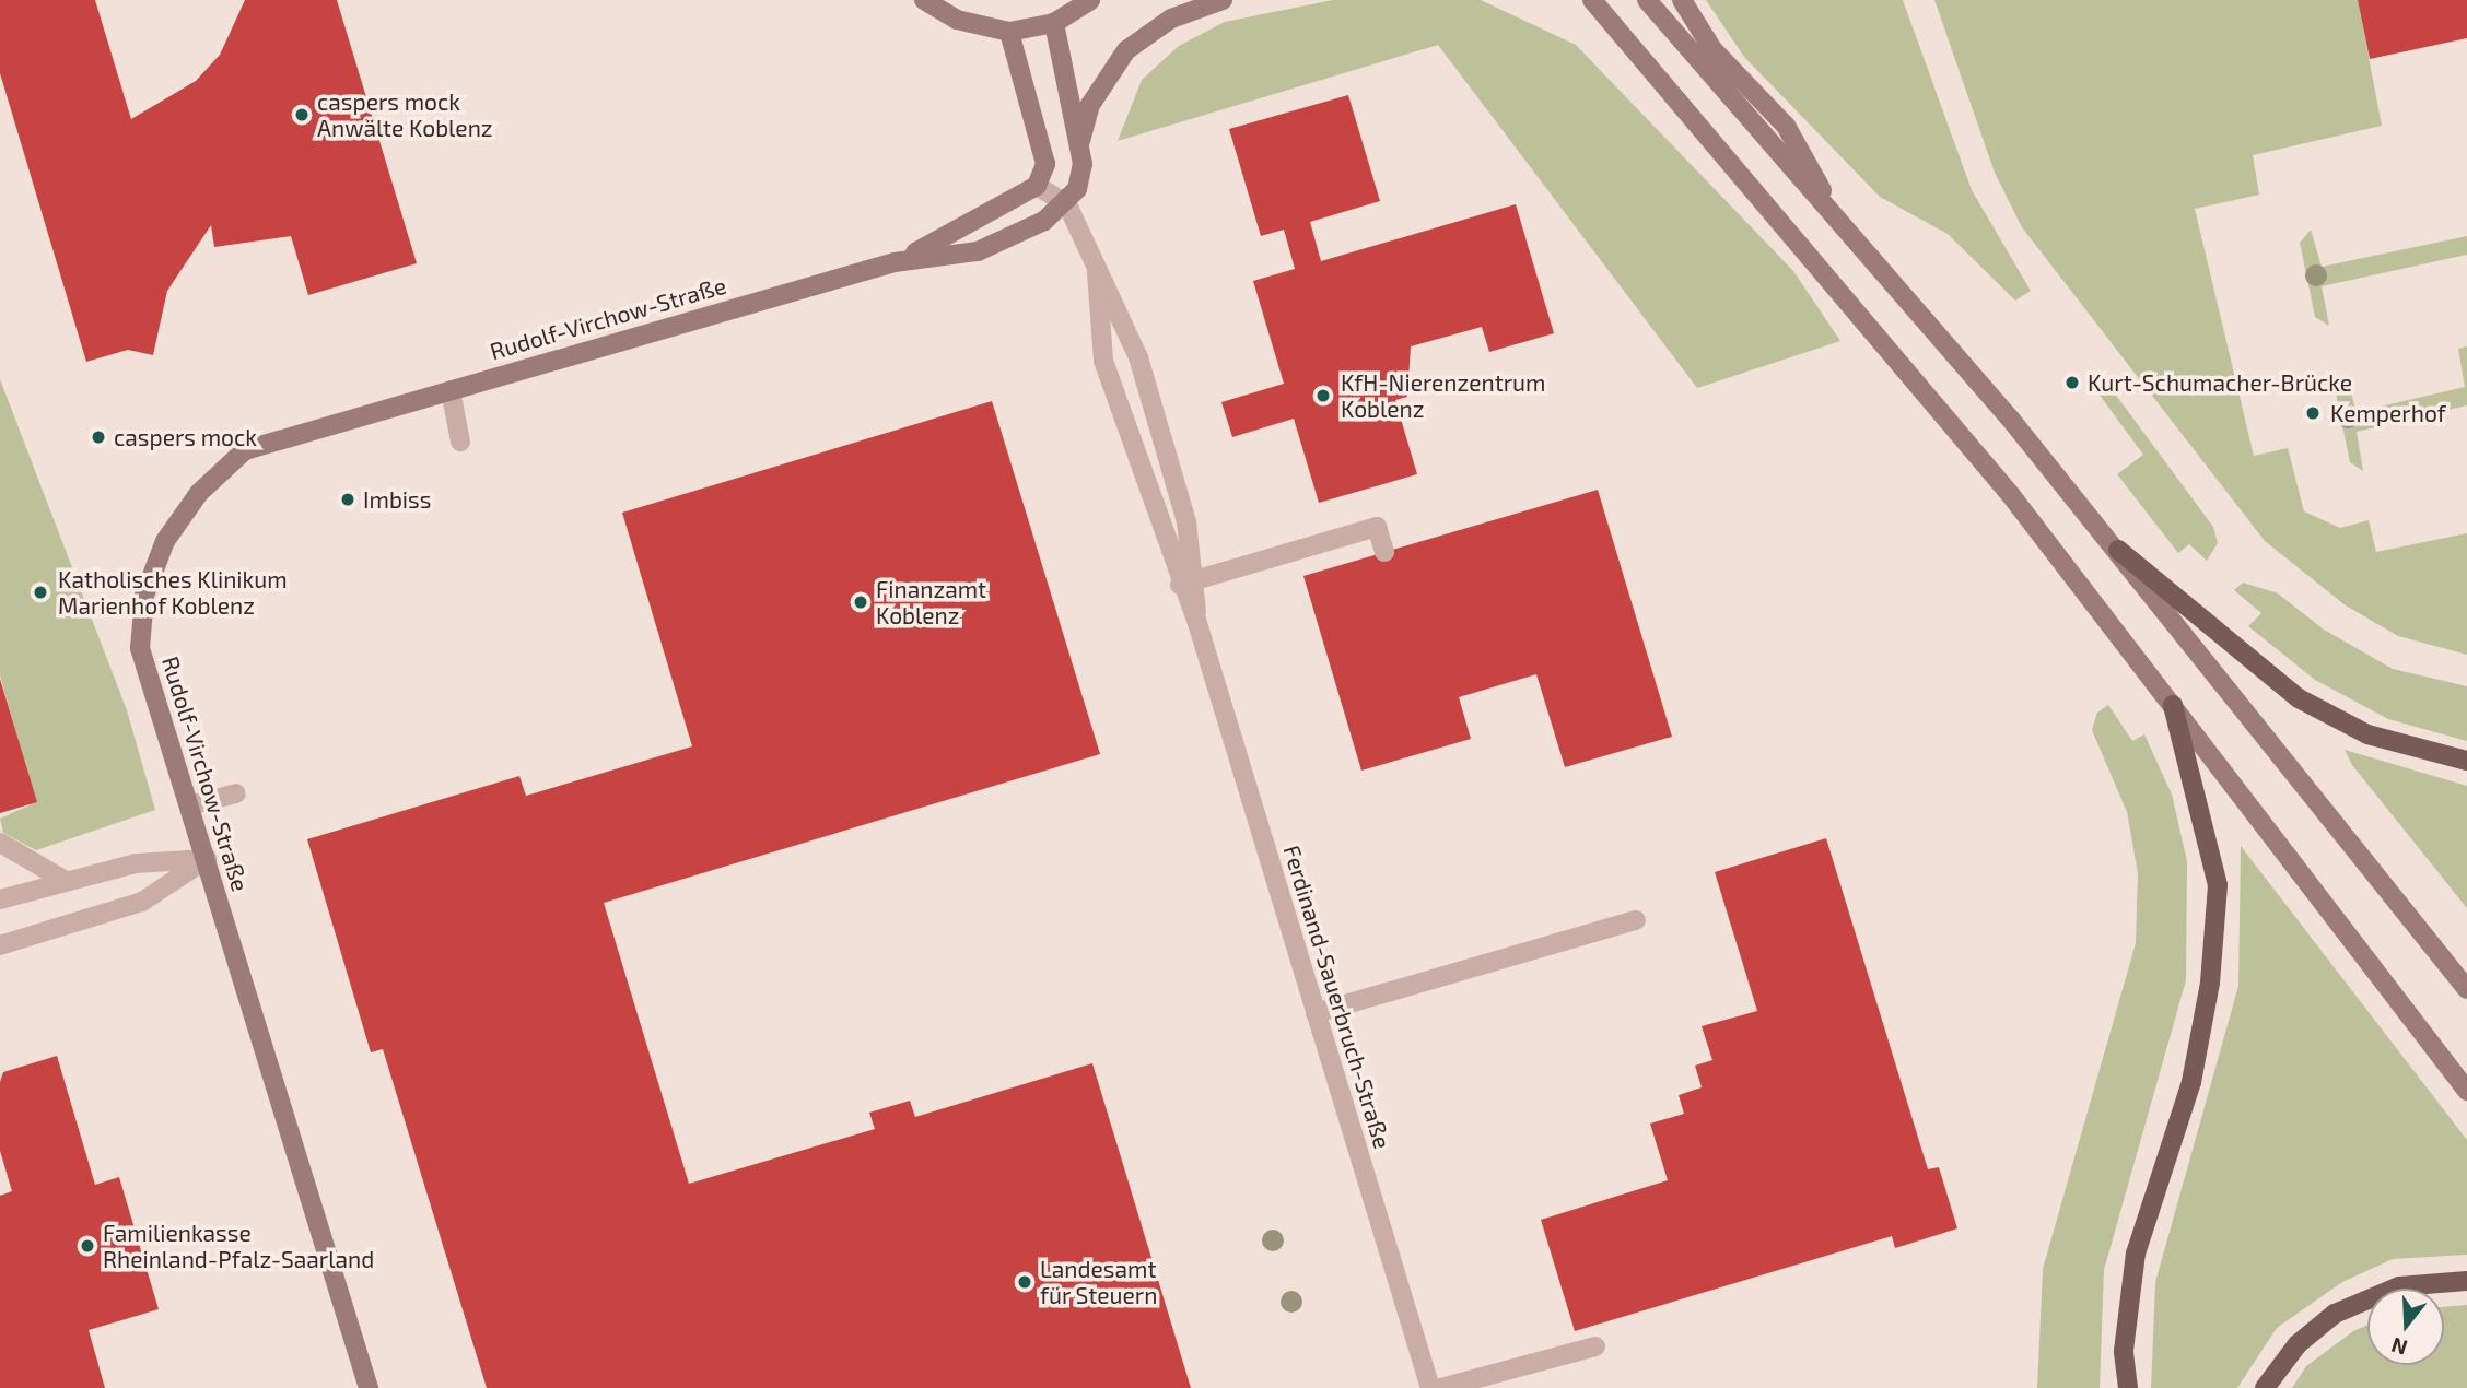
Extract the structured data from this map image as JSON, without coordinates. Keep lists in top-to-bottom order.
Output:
{
  "streets": {
    "main road": ["Rudolf-Virchow-Straße"],
    "street": ["Ferdinand-Sauerbruch-Straße"]
  },
  "crossings": [
    ["Rudolf-Virchow-Straße", "Ferdinand-Sauerbruch-Straße"]
  ],
  "places": [
    "caspers mock Anwälte Koblenz",
    "Kurt-Schumacher-Brücke",
    "KfH-Nierenzentrum Koblenz",
    "Kemperhof",
    "caspers mock",
    "Imbiss",
    "Katholisches Klinikum Marienhof Koblenz",
    "Finanzamt Koblenz",
    "Familienkasse Rheinland-Pfalz-Saarland",
    "Landesamt für Steuern"
  ],
  "north": "bottom"
}
